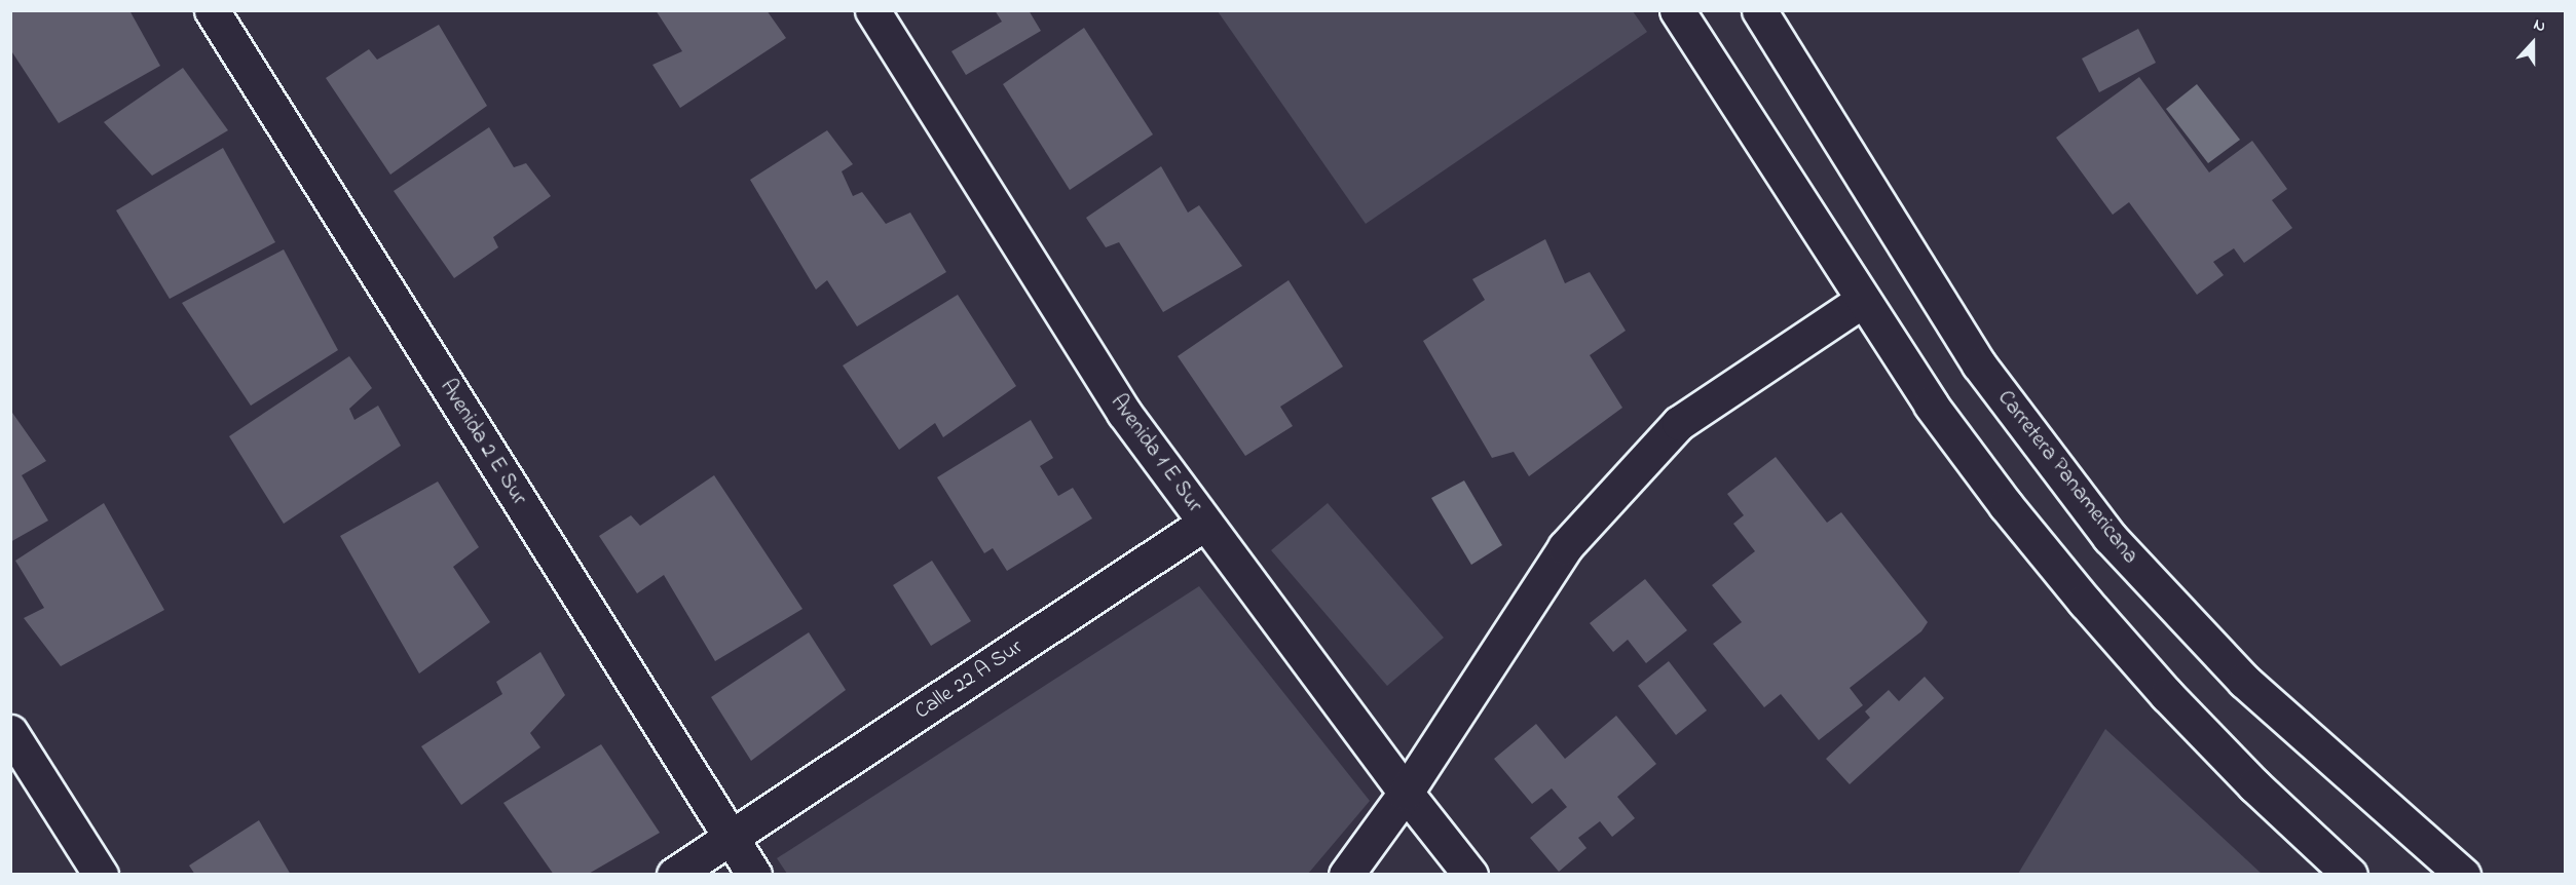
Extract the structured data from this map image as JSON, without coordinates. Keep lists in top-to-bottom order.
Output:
{
  "streets": {
    "main road": [
      "Avenida 2 E Sur",
      "Avenida 1 E Sur",
      "Carretera Panamericana",
      "Calle 22 A Sur"
    ]
  },
  "crossings": [
    ["Avenida 2 E Sur", "Calle 22 A Sur"],
    ["Avenida 1 E Sur", "Calle 22 A Sur"]
  ],
  "north": "top"
}
